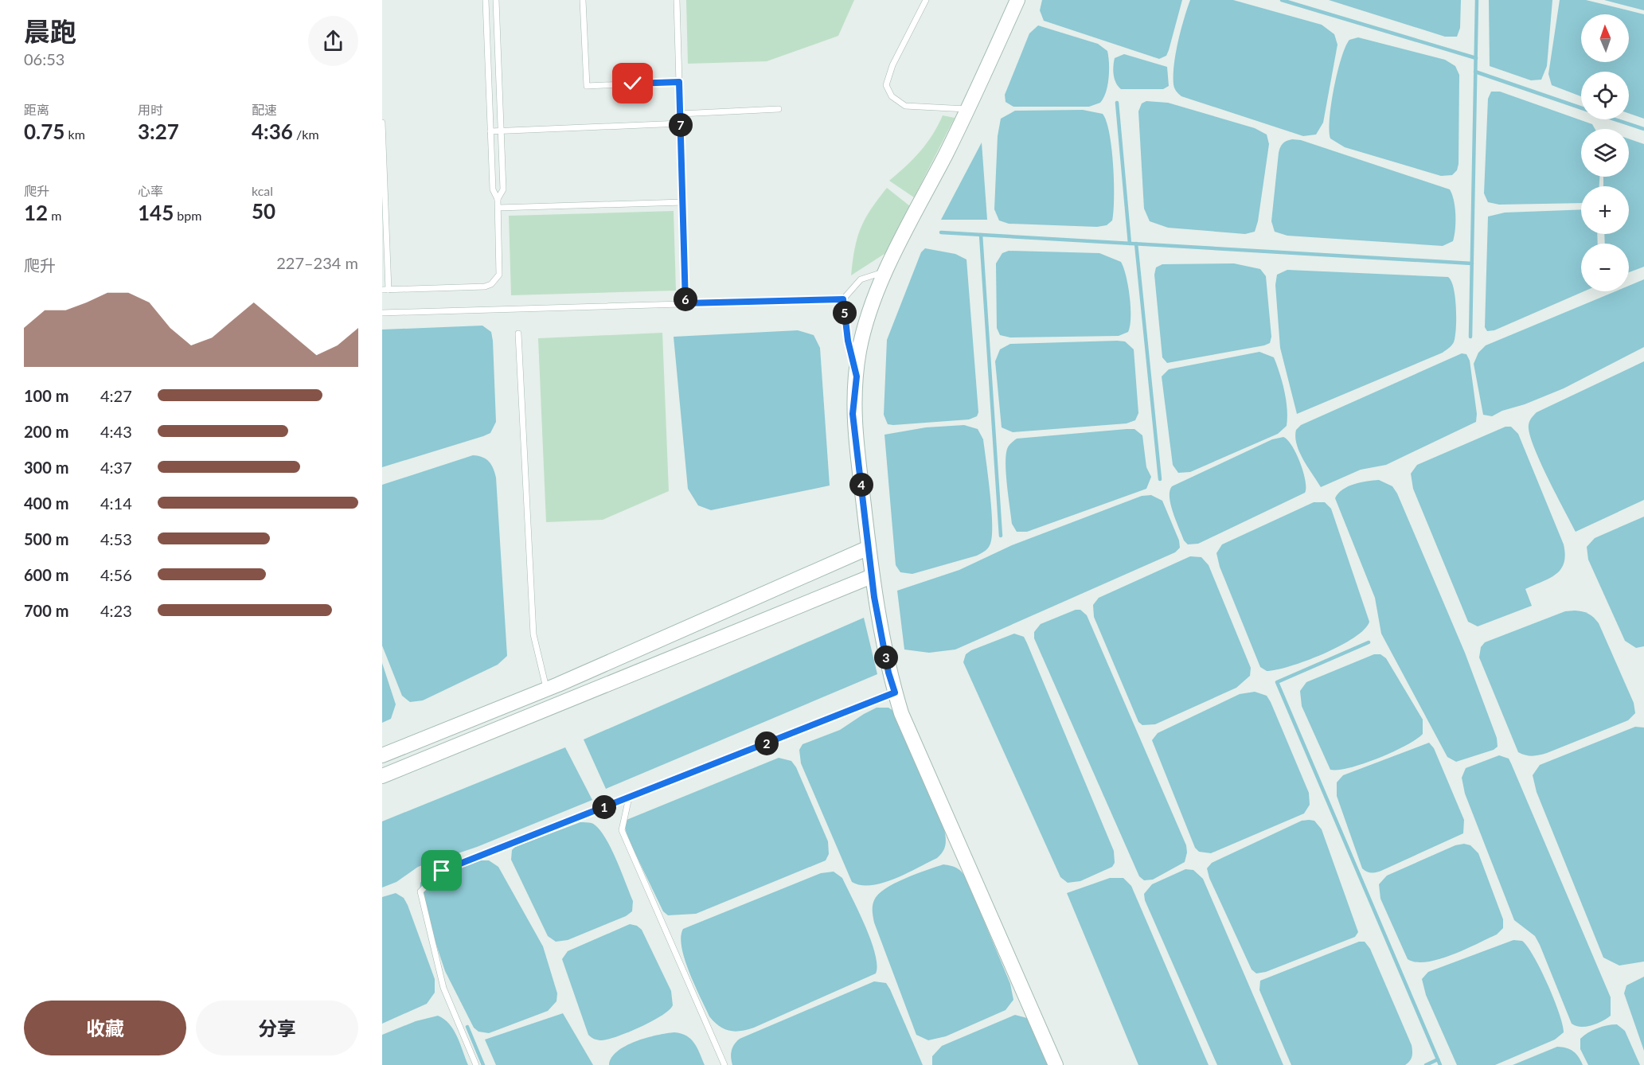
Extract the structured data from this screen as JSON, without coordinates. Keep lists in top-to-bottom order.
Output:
{
  "north": "top",
  "page": {
    "heading": ["晨跑", "06:53"],
    "map_buttons": ["+", "−"],
    "stats": [
      ["距离", "0.75 km"],
      ["用时", "3:27"],
      ["配速", "4:36 /km"],
      ["爬升", "12 m"],
      ["心率", "145 bpm"],
      ["kcal", "50"]
    ],
    "pins": [
      "7",
      "6",
      "5",
      "4",
      "3",
      "2",
      "1"
    ],
    "chart": ["爬升", "227–234 m"],
    "list": [
      {
        "name": "100 m",
        "note": "4:27"
      },
      {
        "name": "200 m",
        "note": "4:43"
      },
      {
        "name": "300 m",
        "note": "4:37"
      },
      {
        "name": "400 m",
        "note": "4:14"
      },
      {
        "name": "500 m",
        "note": "4:53"
      },
      {
        "name": "600 m",
        "note": "4:56"
      },
      {
        "name": "700 m",
        "note": "4:23"
      }
    ],
    "buttons": ["收藏", "分享"]
  }
}
